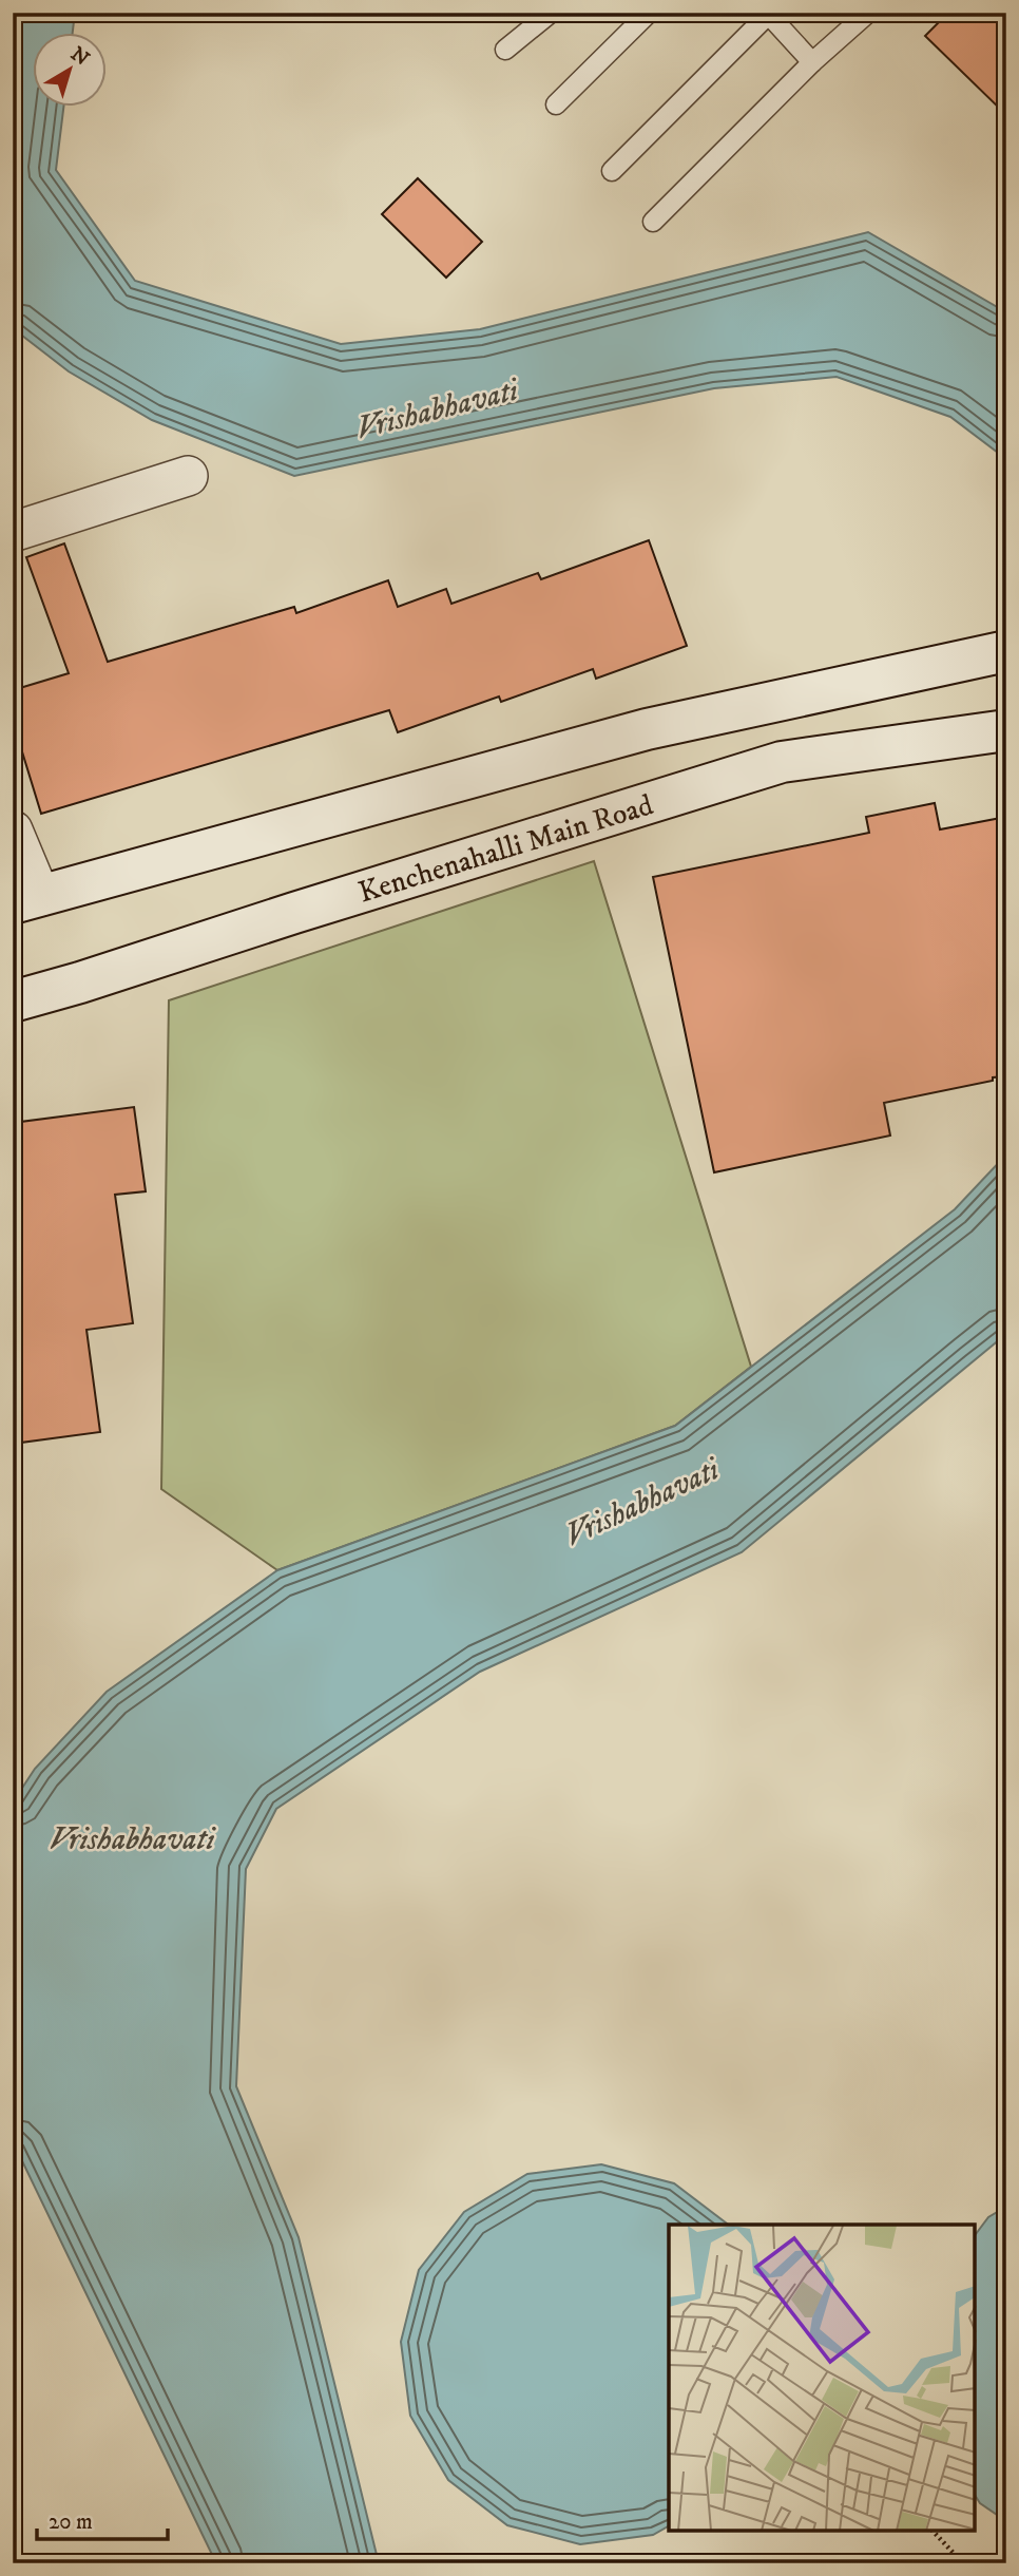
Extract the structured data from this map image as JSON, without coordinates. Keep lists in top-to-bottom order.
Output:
{
  "streets": {
    "main road": ["Kenchenahalli Main Road"]
  },
  "water": ["Vrishabhavati"],
  "scale_bar": "20 m",
  "north": "top right"
}
